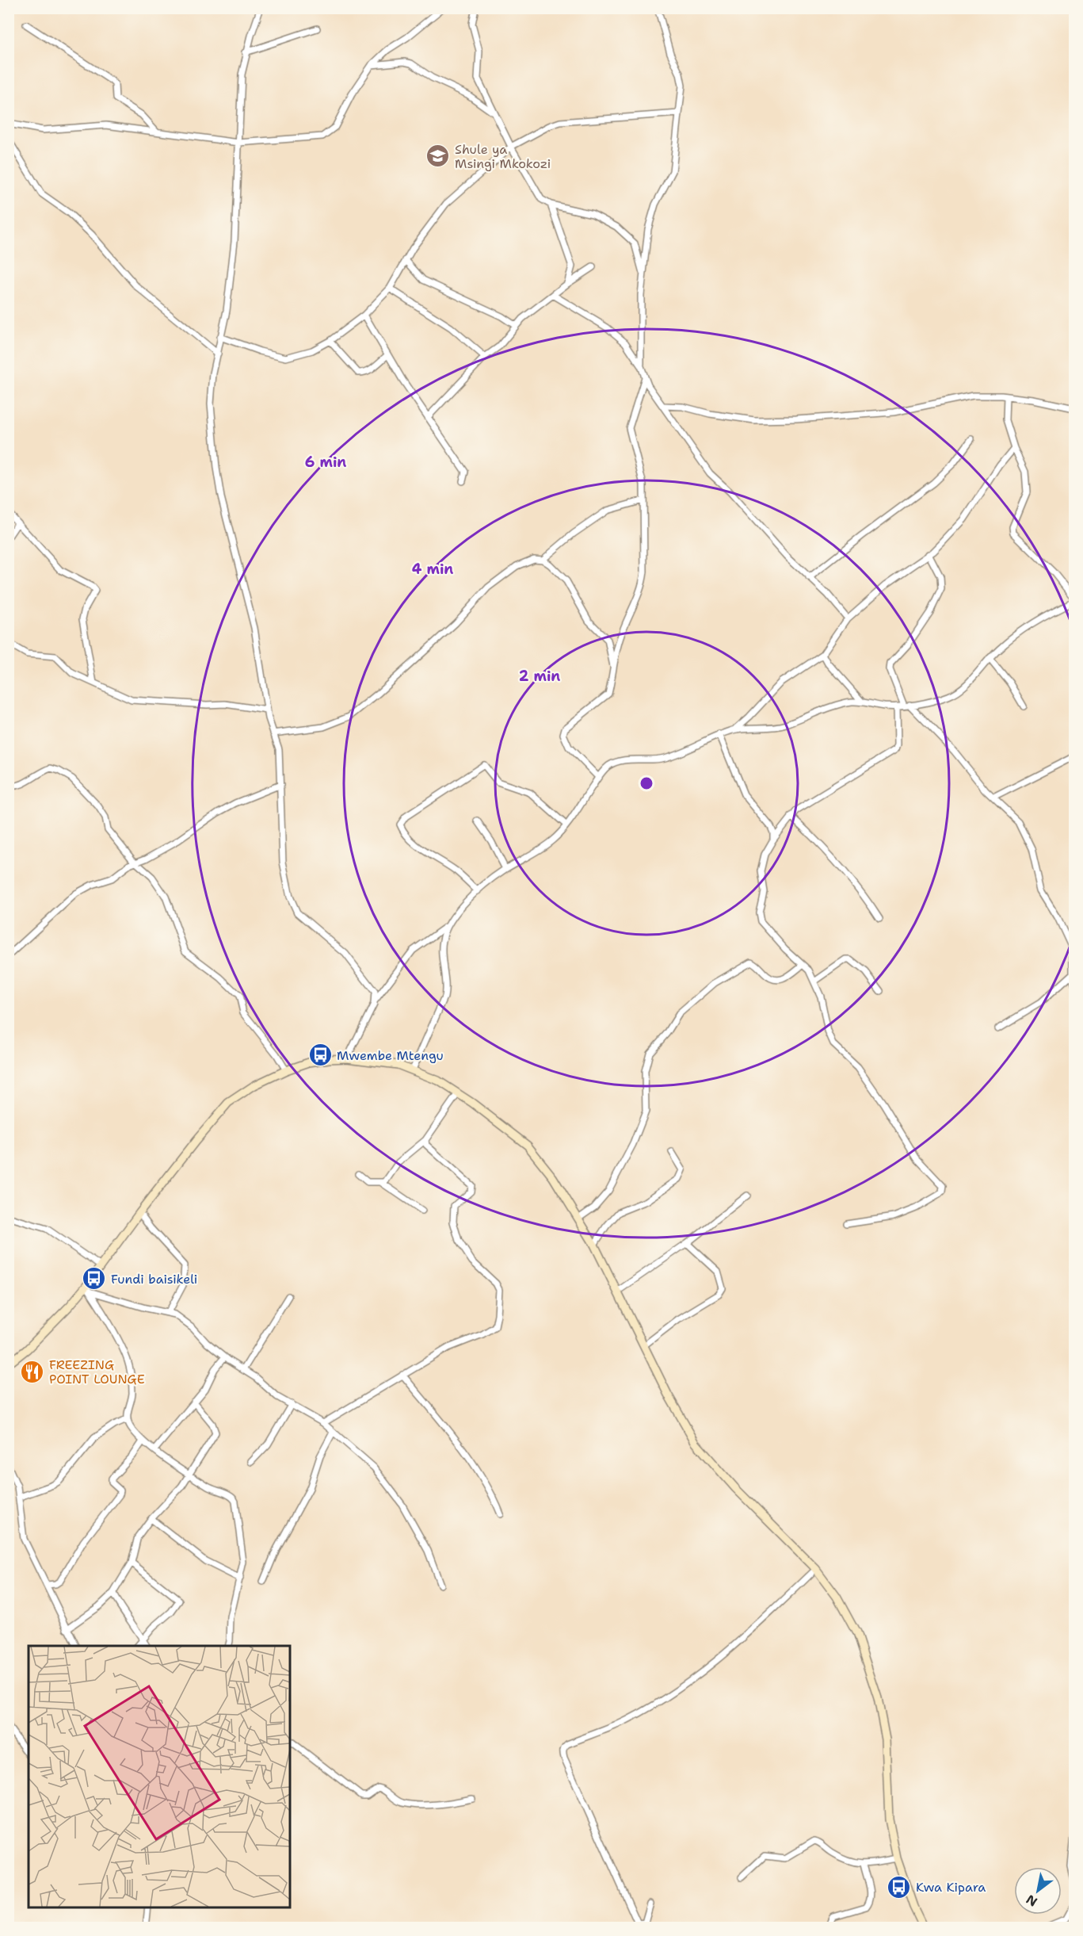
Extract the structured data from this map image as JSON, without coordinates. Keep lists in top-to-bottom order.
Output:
{
  "places": {
    "school or university": ["Shule ya Msingi Mkokozi"],
    "bus stop": ["Mwembe Mtengu", "Fundi baisikeli", "Kwa Kipara"],
    "restaurant": ["FREEZING POINT LOUNGE"]
  },
  "north": "bottom left",
  "rings": ["6 min", "4 min", "2 min"]
}
